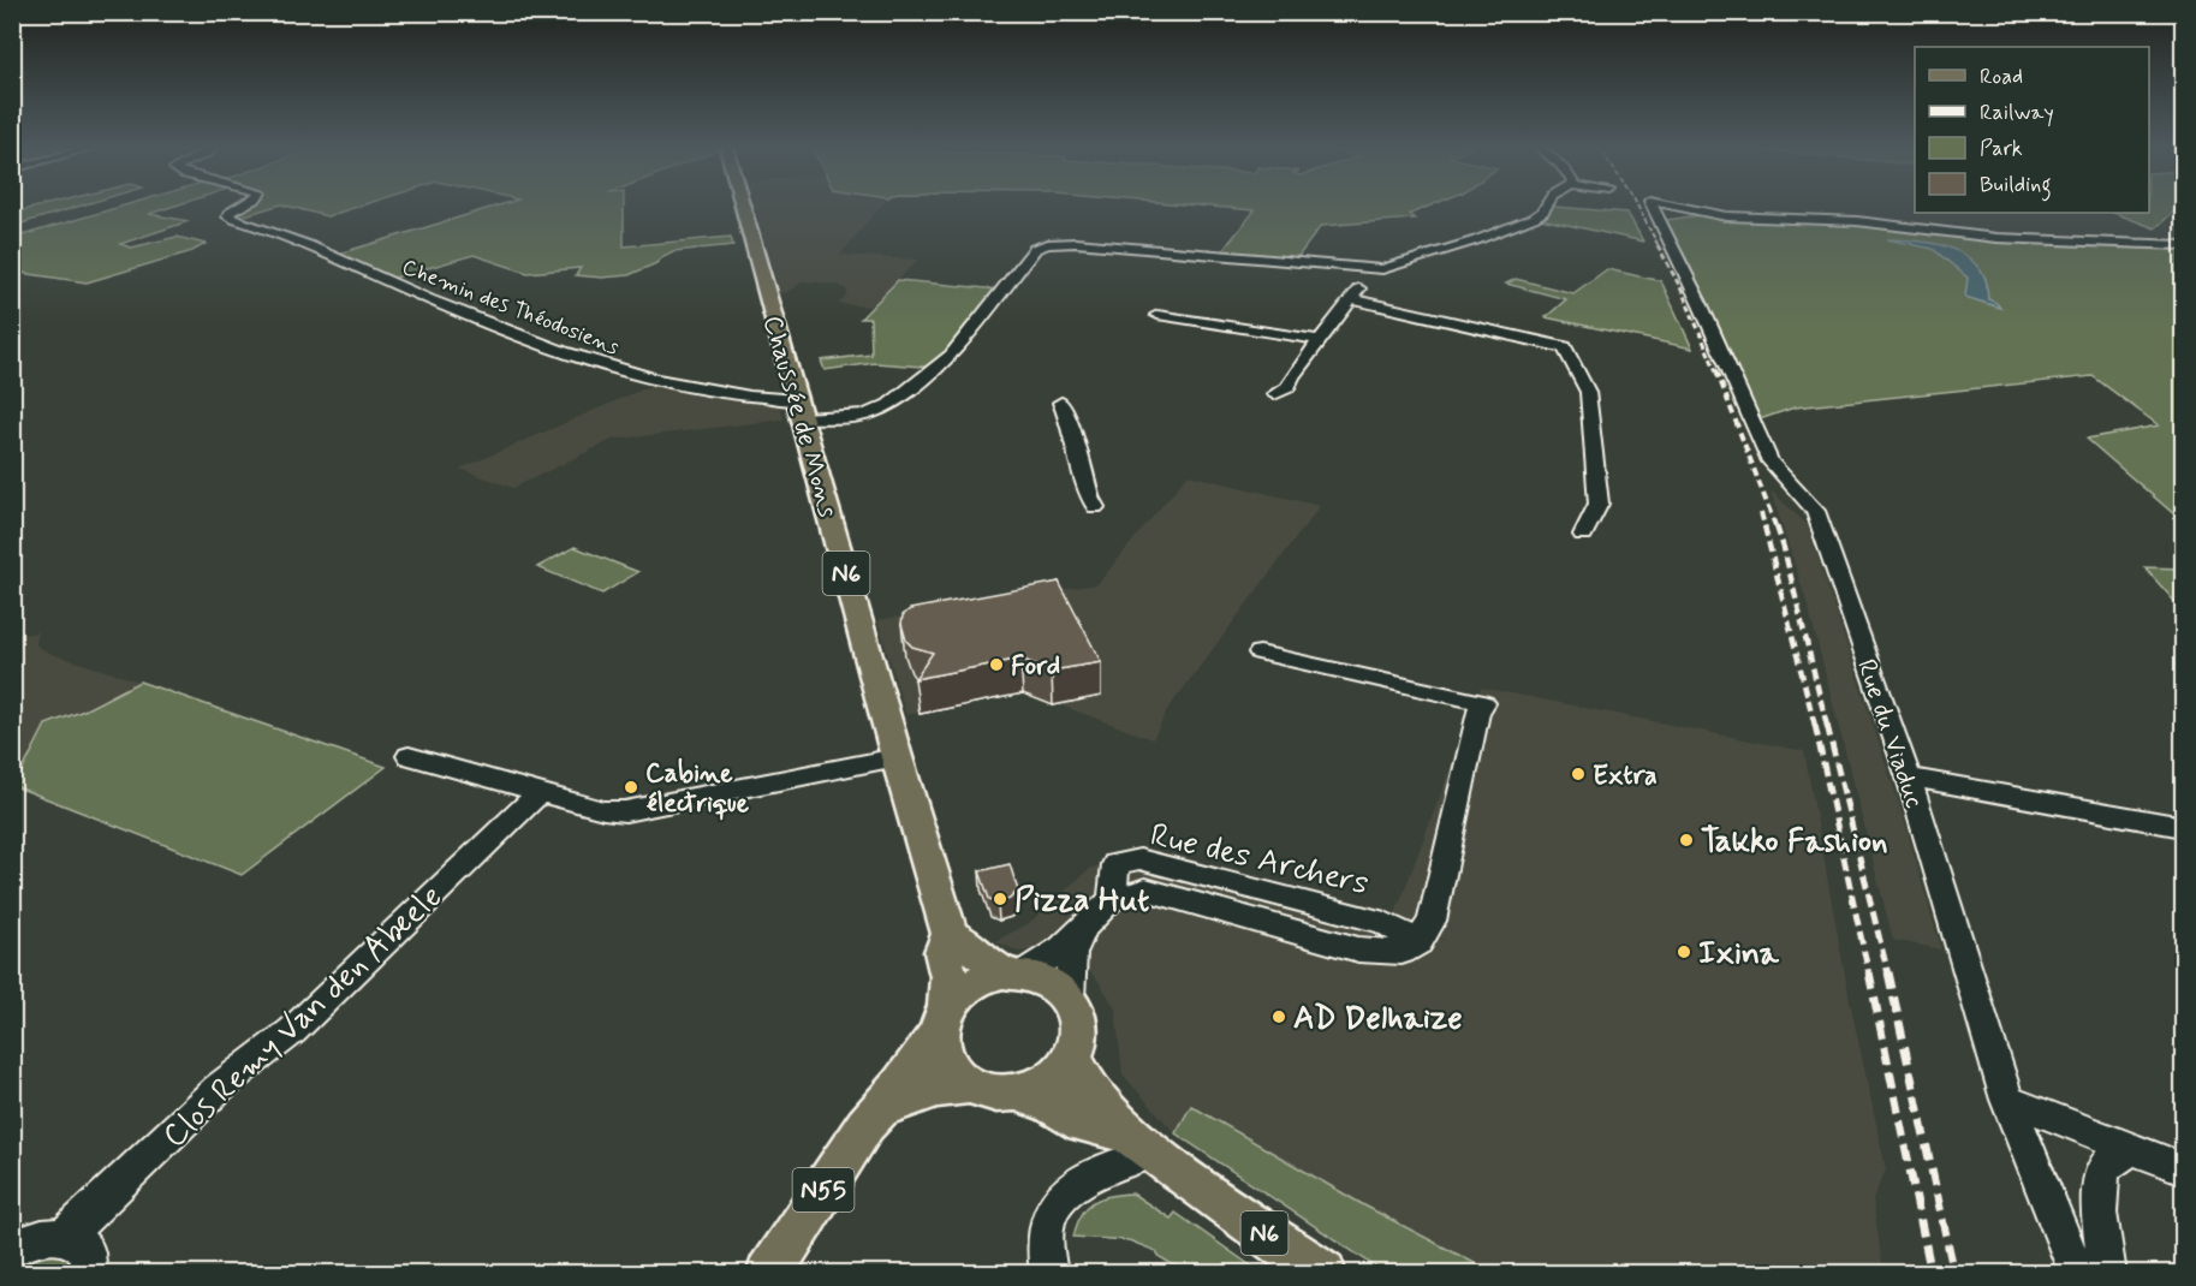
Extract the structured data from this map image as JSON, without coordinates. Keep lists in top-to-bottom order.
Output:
{
  "streets": {
    "main road": ["Chaussée de Mons", "N6", "N55"],
    "street": [
      "Chemin des Théodosiens",
      "Rue du Viaduc",
      "Rue des Archers",
      "Clos Remy Van den Abeele"
    ]
  },
  "crossings": [
    ["Chemin des Théodosiens", "Chaussée de Mons"],
    ["Chaussée de Mons", "N6"]
  ],
  "places": [
    "Ford",
    "Extra",
    "Cabine électrique",
    "Takko Fashion",
    "Pizza Hut",
    "Ixina",
    "AD Delhaize"
  ],
  "legend": [
    "Road",
    "Railway",
    "Park",
    "Building"
  ]
}
